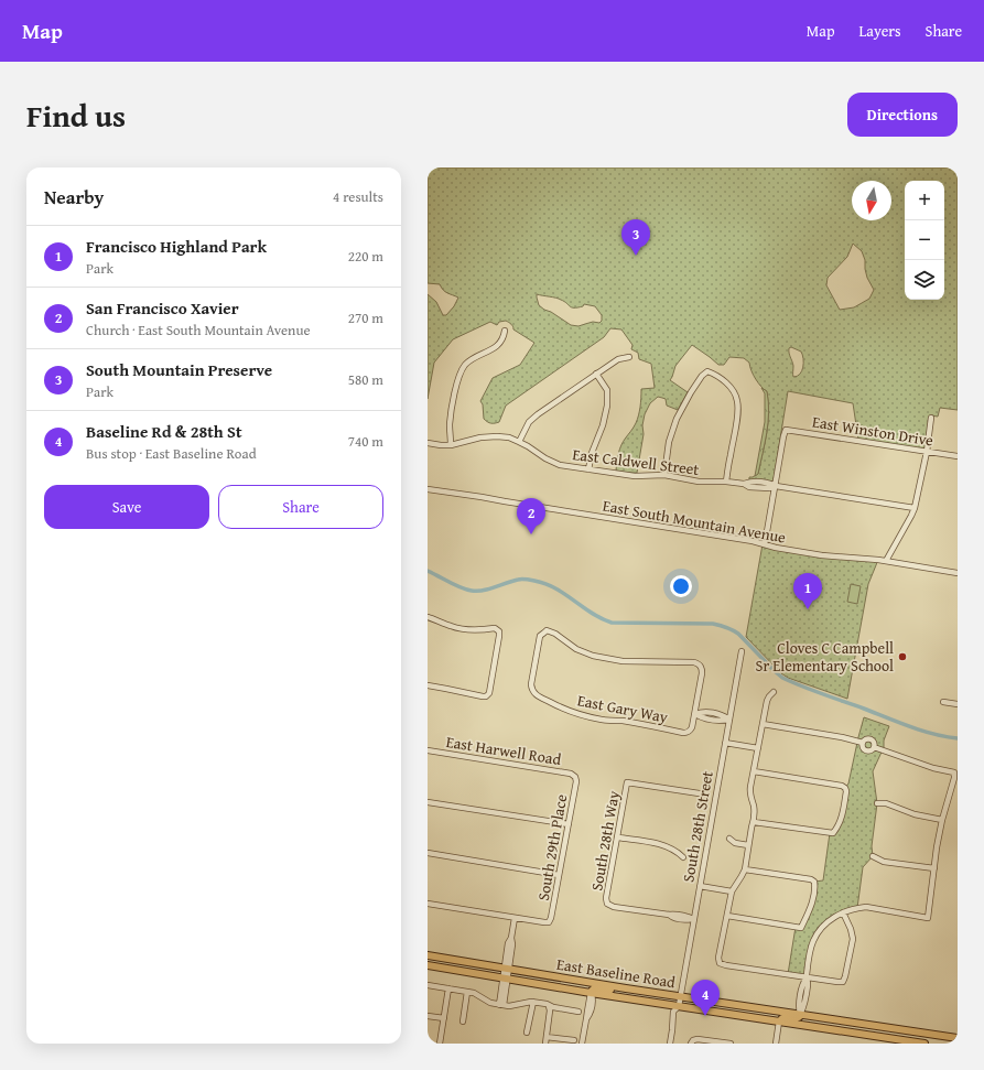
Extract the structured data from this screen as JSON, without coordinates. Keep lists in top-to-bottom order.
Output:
{
  "streets": {
    "main road": ["East Baseline Road"],
    "street": [
      "East Winston Drive",
      "East Caldwell Street",
      "East South Mountain Avenue",
      "East Gary Way",
      "East Harwell Road",
      "South 28th Street",
      "South 28th Way",
      "South 29th Place"
    ]
  },
  "crossings": [
    ["East Winston Drive", "East Caldwell Street"],
    ["East Harwell Road", "South 29th Place"],
    ["South 28th Street", "South 28th Way"],
    ["South 28th Street", "East Baseline Road"]
  ],
  "places": ["Cloves C Campbell Sr Elementary School"],
  "north": "bottom",
  "page": {
    "header": "Map",
    "nav": ["Map", "Layers", "Share"],
    "title": "Find us",
    "buttons": [
      "Directions",
      ["Save", "Share"]
    ],
    "heading": ["Nearby", "4 results"],
    "map_buttons": ["+", "−"],
    "pins": [
      "3",
      "2",
      "1",
      "4"
    ],
    "list": [
      {
        "mark": "1",
        "name": "Francisco Highland Park",
        "note": "Park",
        "value": "220 m"
      },
      {
        "mark": "2",
        "name": "San Francisco Xavier",
        "note": "Church · East South Mountain Avenue",
        "value": "270 m"
      },
      {
        "mark": "3",
        "name": "South Mountain Preserve",
        "note": "Park",
        "value": "580 m"
      },
      {
        "mark": "4",
        "name": "Baseline Rd & 28th St",
        "note": "Bus stop · East Baseline Road",
        "value": "740 m"
      }
    ]
  }
}
